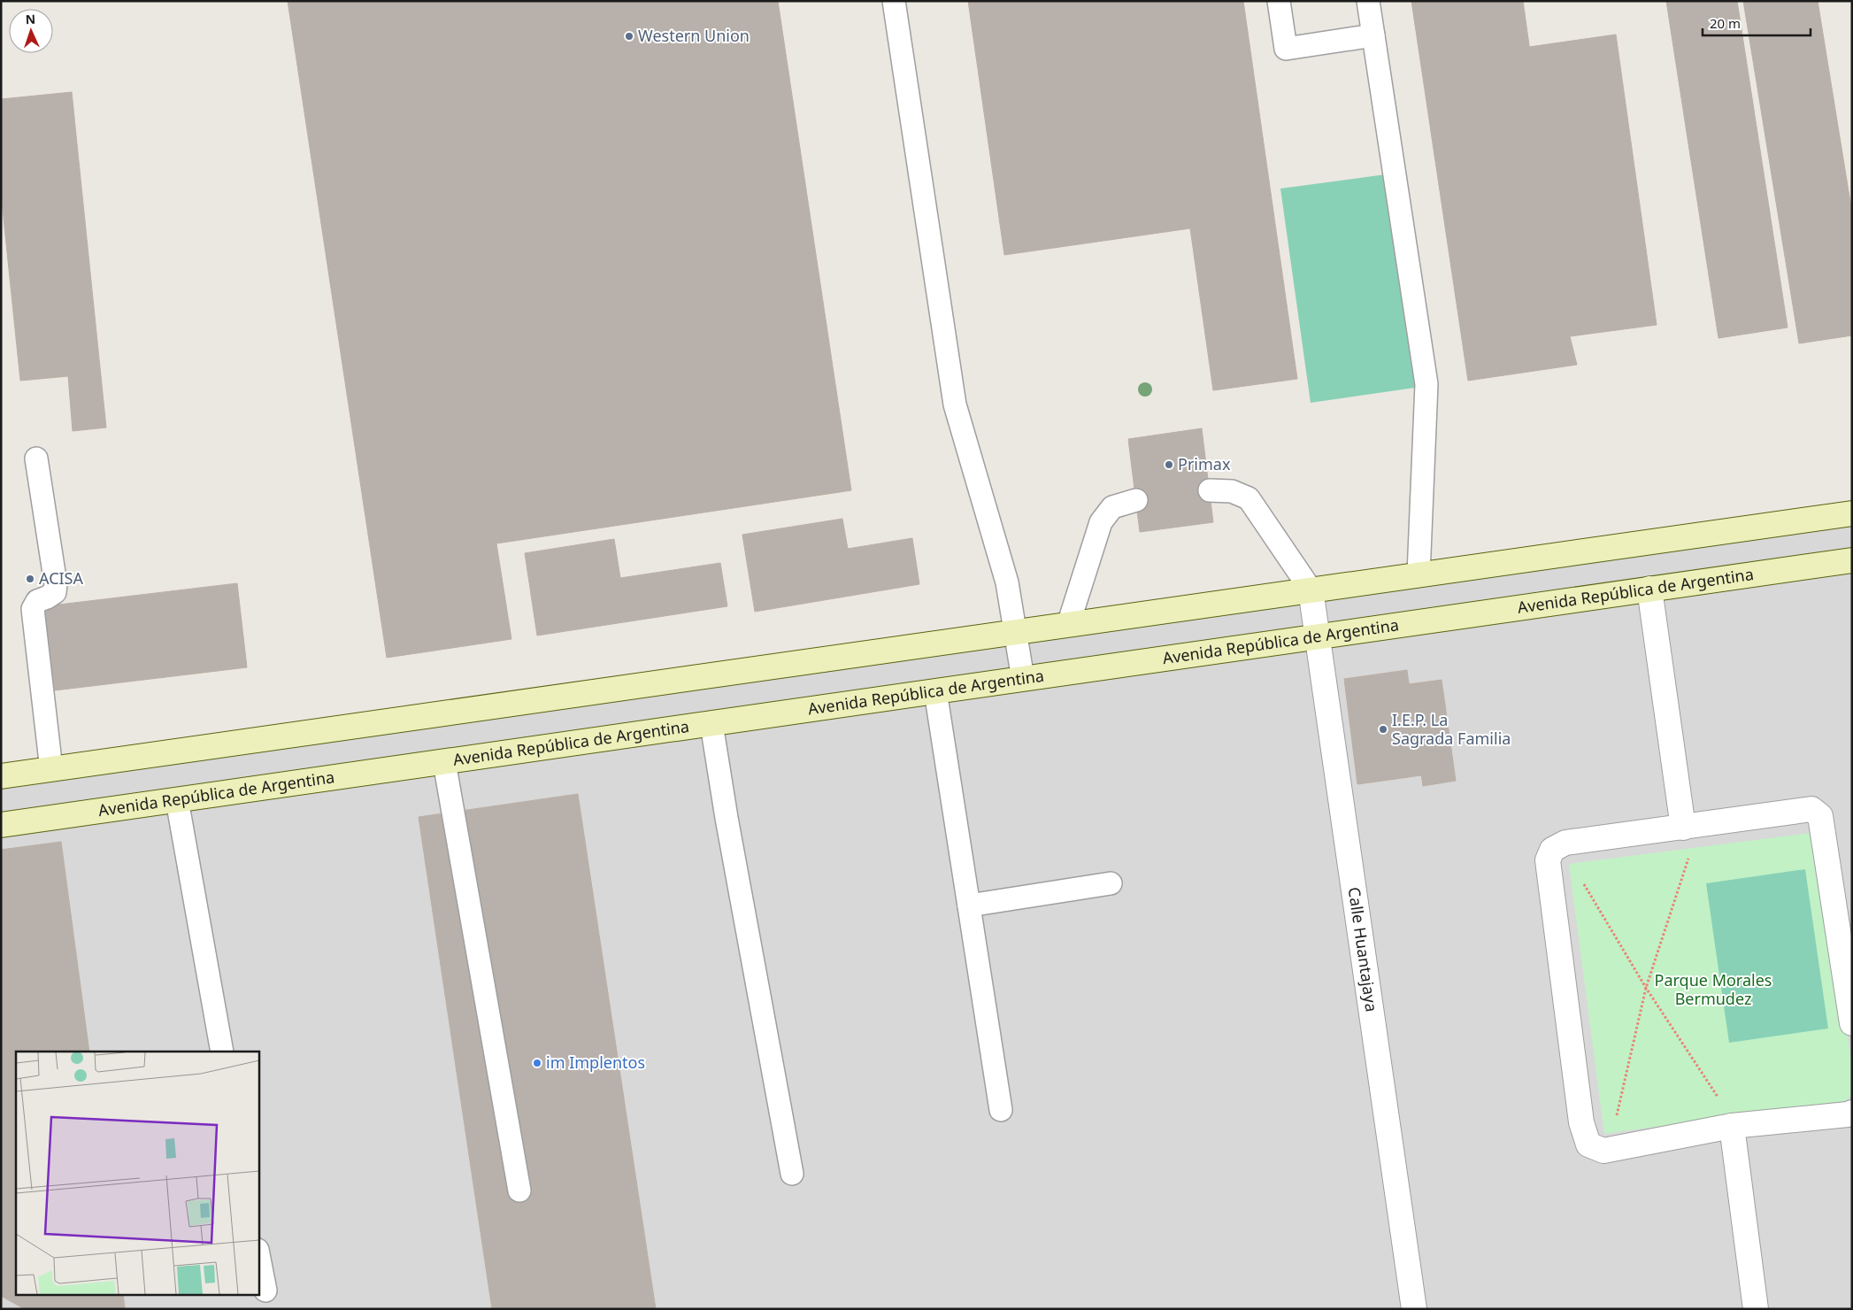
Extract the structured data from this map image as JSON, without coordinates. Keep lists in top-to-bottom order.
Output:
{
  "streets": {
    "main road": ["Avenida República de Argentina"],
    "street": ["Calle Huantajaya"]
  },
  "crossings": [
    ["Avenida República de Argentina", "Calle Huantajaya"]
  ],
  "parks": ["Parque Morales Bermudez"],
  "places": [
    "Western Union",
    "Primax",
    "ACISA",
    "I.E.P. La Sagrada Familia",
    "im Implentos"
  ],
  "scale_bar": "20 m",
  "north": "top"
}
